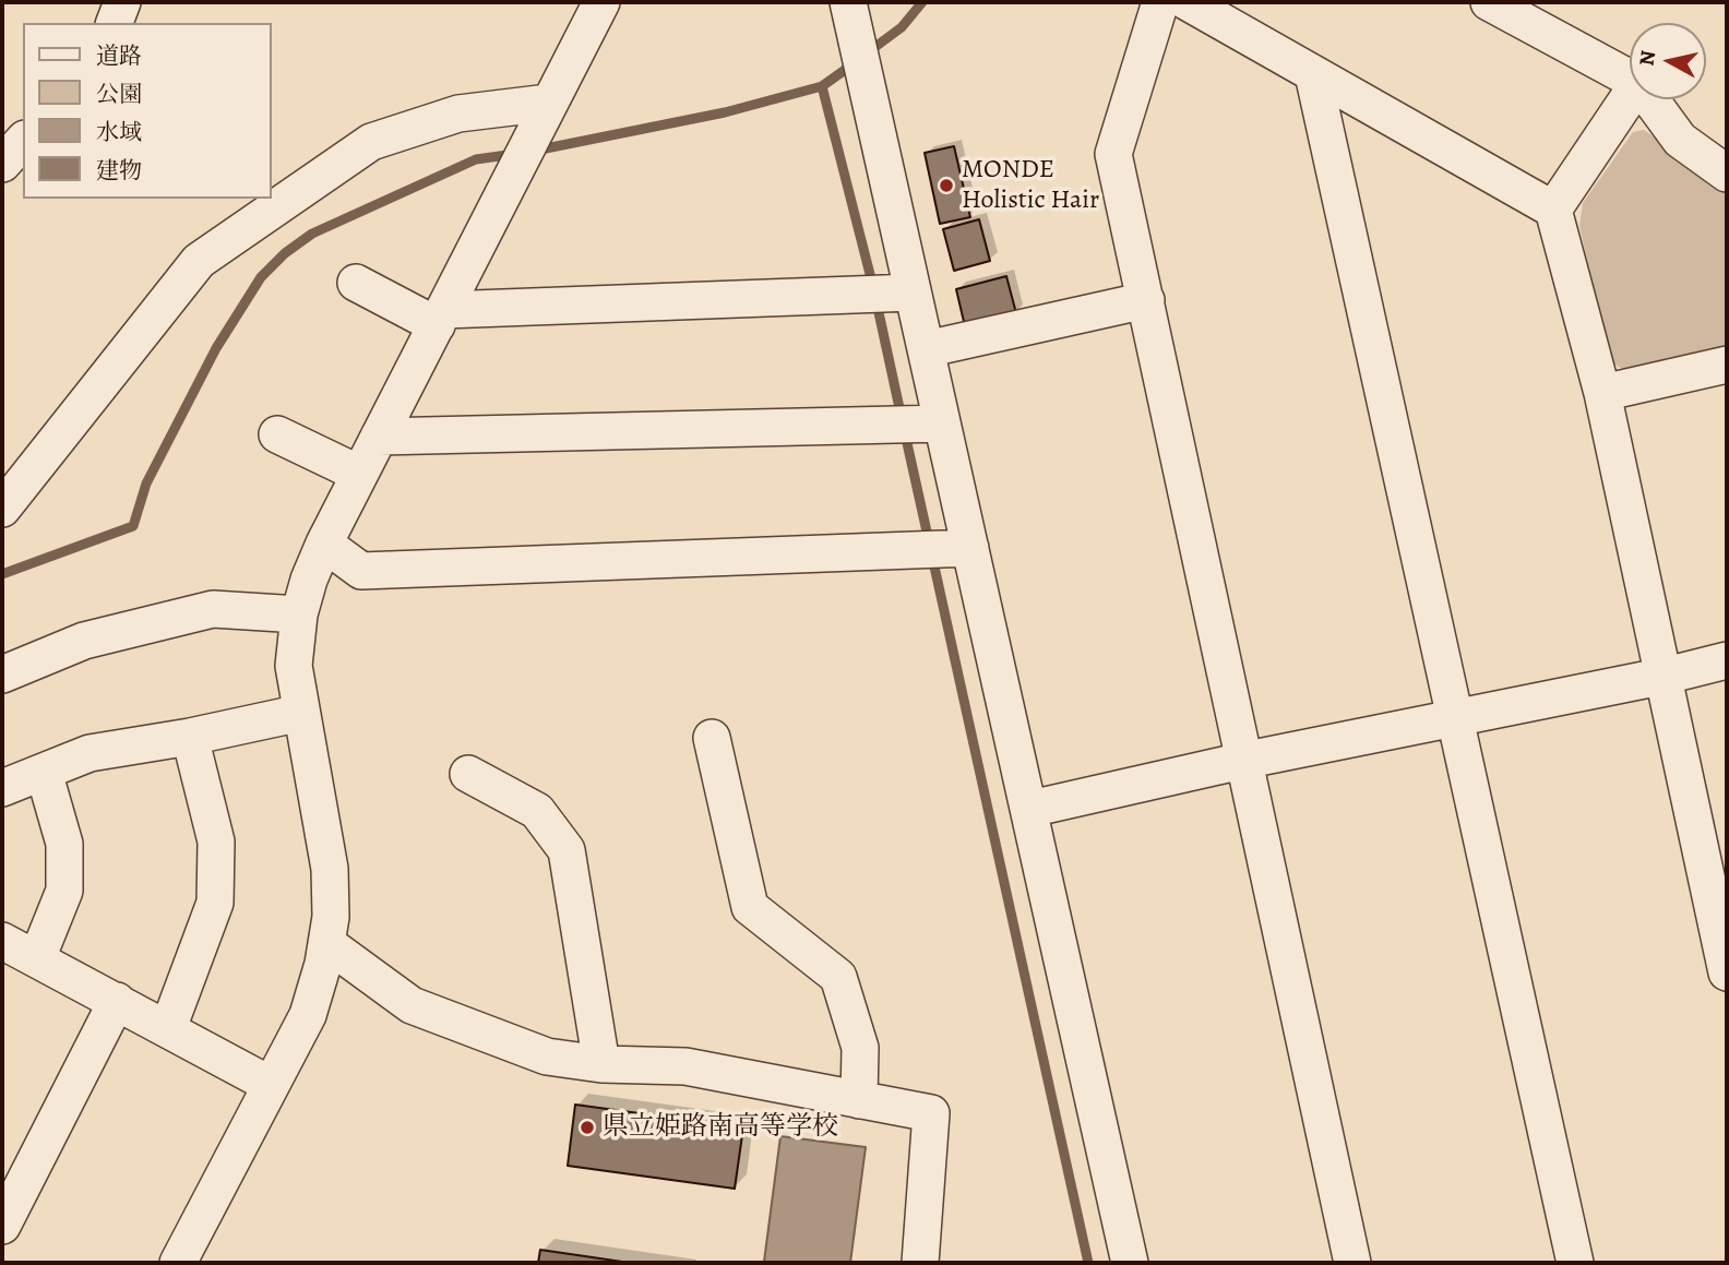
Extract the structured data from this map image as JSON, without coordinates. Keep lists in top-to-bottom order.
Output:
{
  "places": ["MONDE Holistic Hair", "県立姫路南高等学校"],
  "legend": [
    "道路",
    "公園",
    "水域",
    "建物"
  ],
  "north": "left"
}
